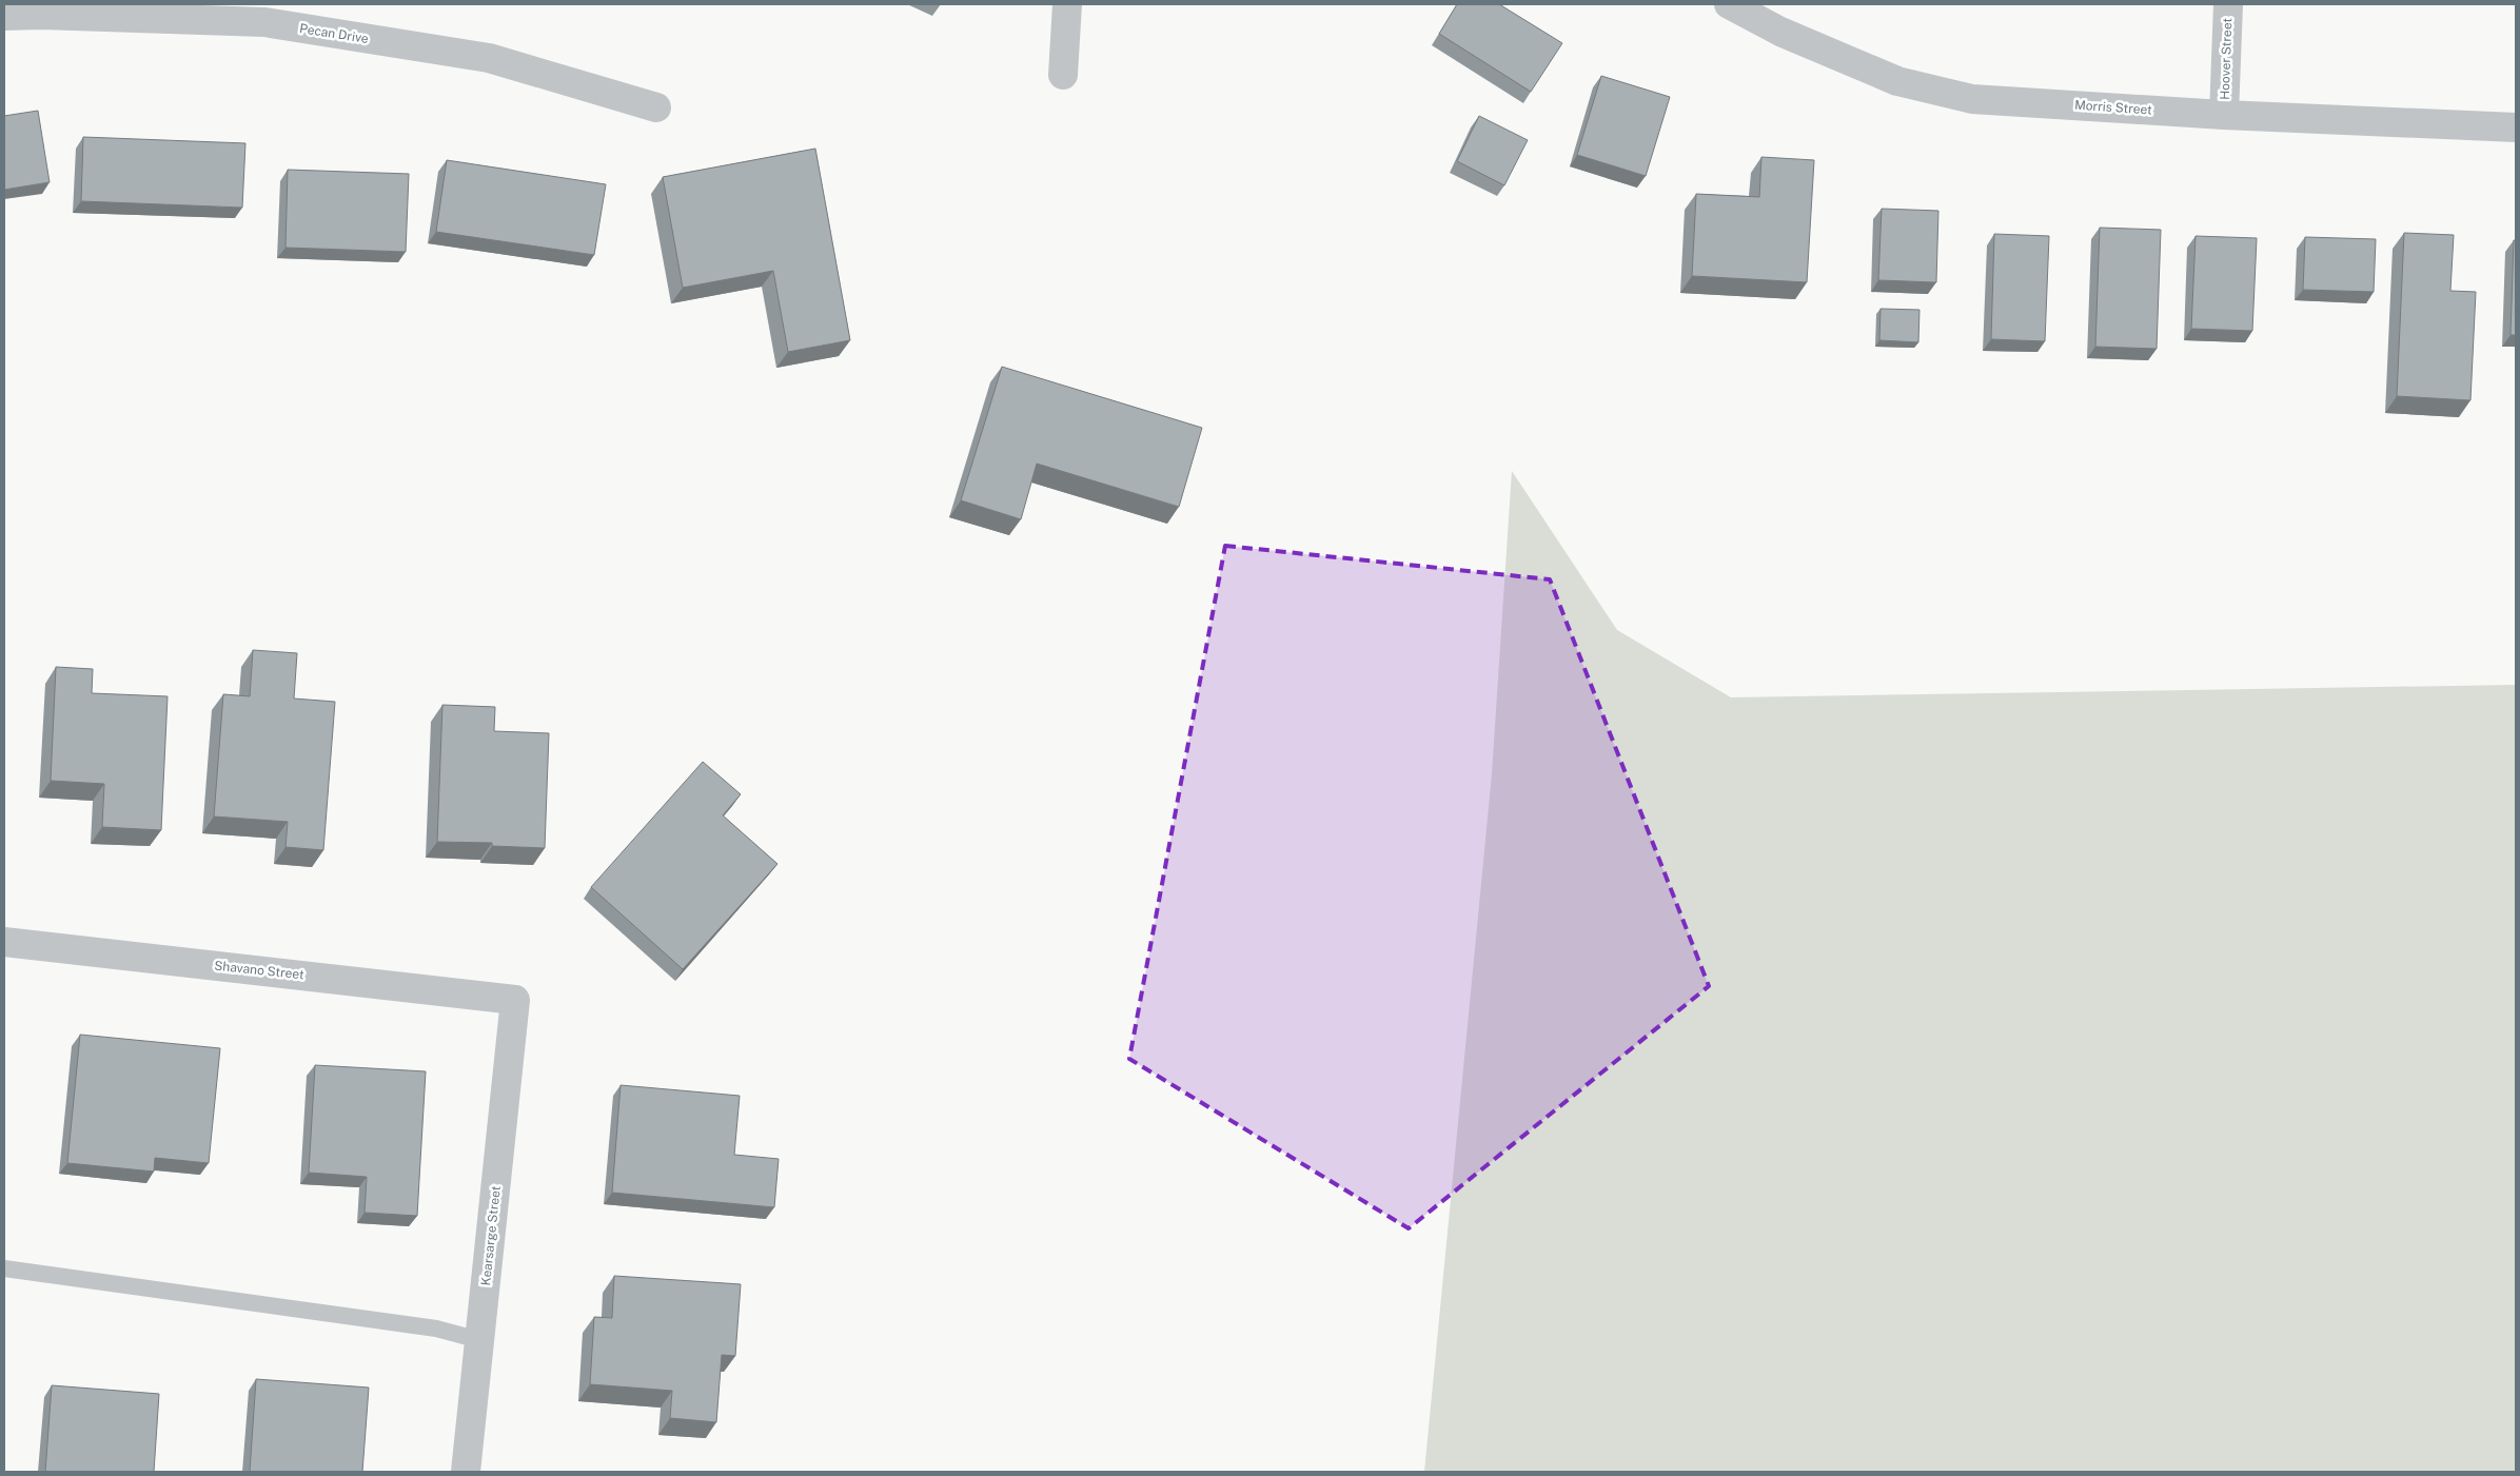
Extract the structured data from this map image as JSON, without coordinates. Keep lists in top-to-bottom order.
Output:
{
  "streets": {
    "street": [
      "Pecan Drive",
      "Hoover Street",
      "Morris Street",
      "Shavano Street",
      "Kearsarge Street"
    ]
  },
  "crossings": [
    ["Hoover Street", "Morris Street"],
    ["Shavano Street", "Kearsarge Street"]
  ]
}
